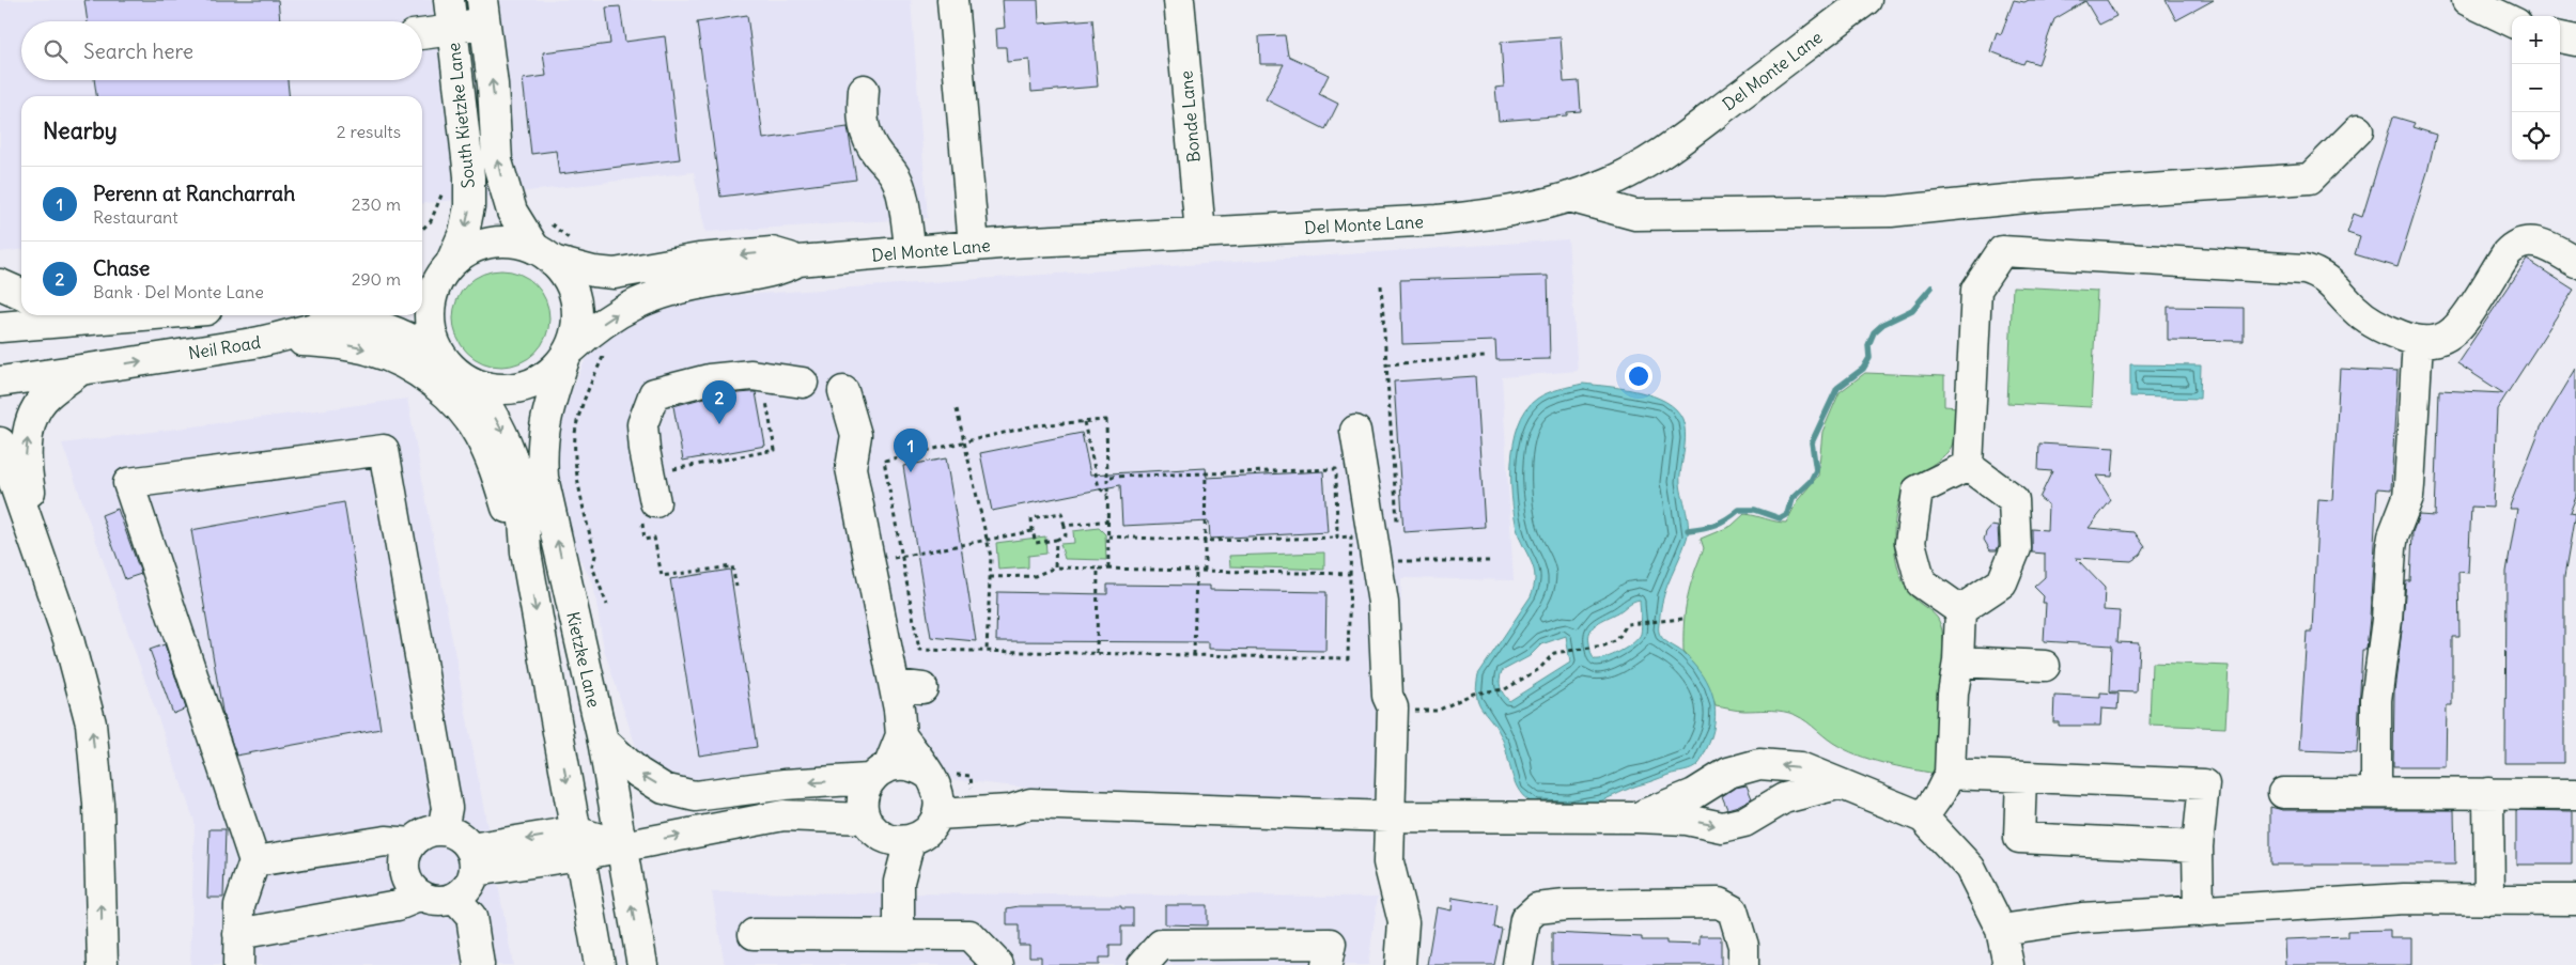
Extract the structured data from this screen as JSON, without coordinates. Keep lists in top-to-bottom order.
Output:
{
  "streets": {
    "main road": [
      "Del Monte Lane",
      "South Kietzke Lane",
      "Bonde Lane",
      "Neil Road",
      "Kietzke Lane"
    ]
  },
  "crossings": [
    ["Del Monte Lane", "South Kietzke Lane"],
    ["Del Monte Lane", "Bonde Lane"],
    ["Del Monte Lane", "Neil Road"],
    ["Del Monte Lane", "Kietzke Lane"],
    ["South Kietzke Lane", "Neil Road"],
    ["South Kietzke Lane", "Kietzke Lane"],
    ["Neil Road", "Kietzke Lane"]
  ],
  "page": {
    "map_buttons": ["+", "−"],
    "search": "Search here",
    "heading": ["Nearby", "2 results"],
    "list": [
      {
        "mark": "1",
        "name": "Perenn at Rancharrah",
        "note": "Restaurant",
        "value": "230 m"
      },
      {
        "mark": "2",
        "name": "Chase",
        "note": "Bank · Del Monte Lane",
        "value": "290 m"
      }
    ],
    "pins": ["2", "1"]
  }
}
